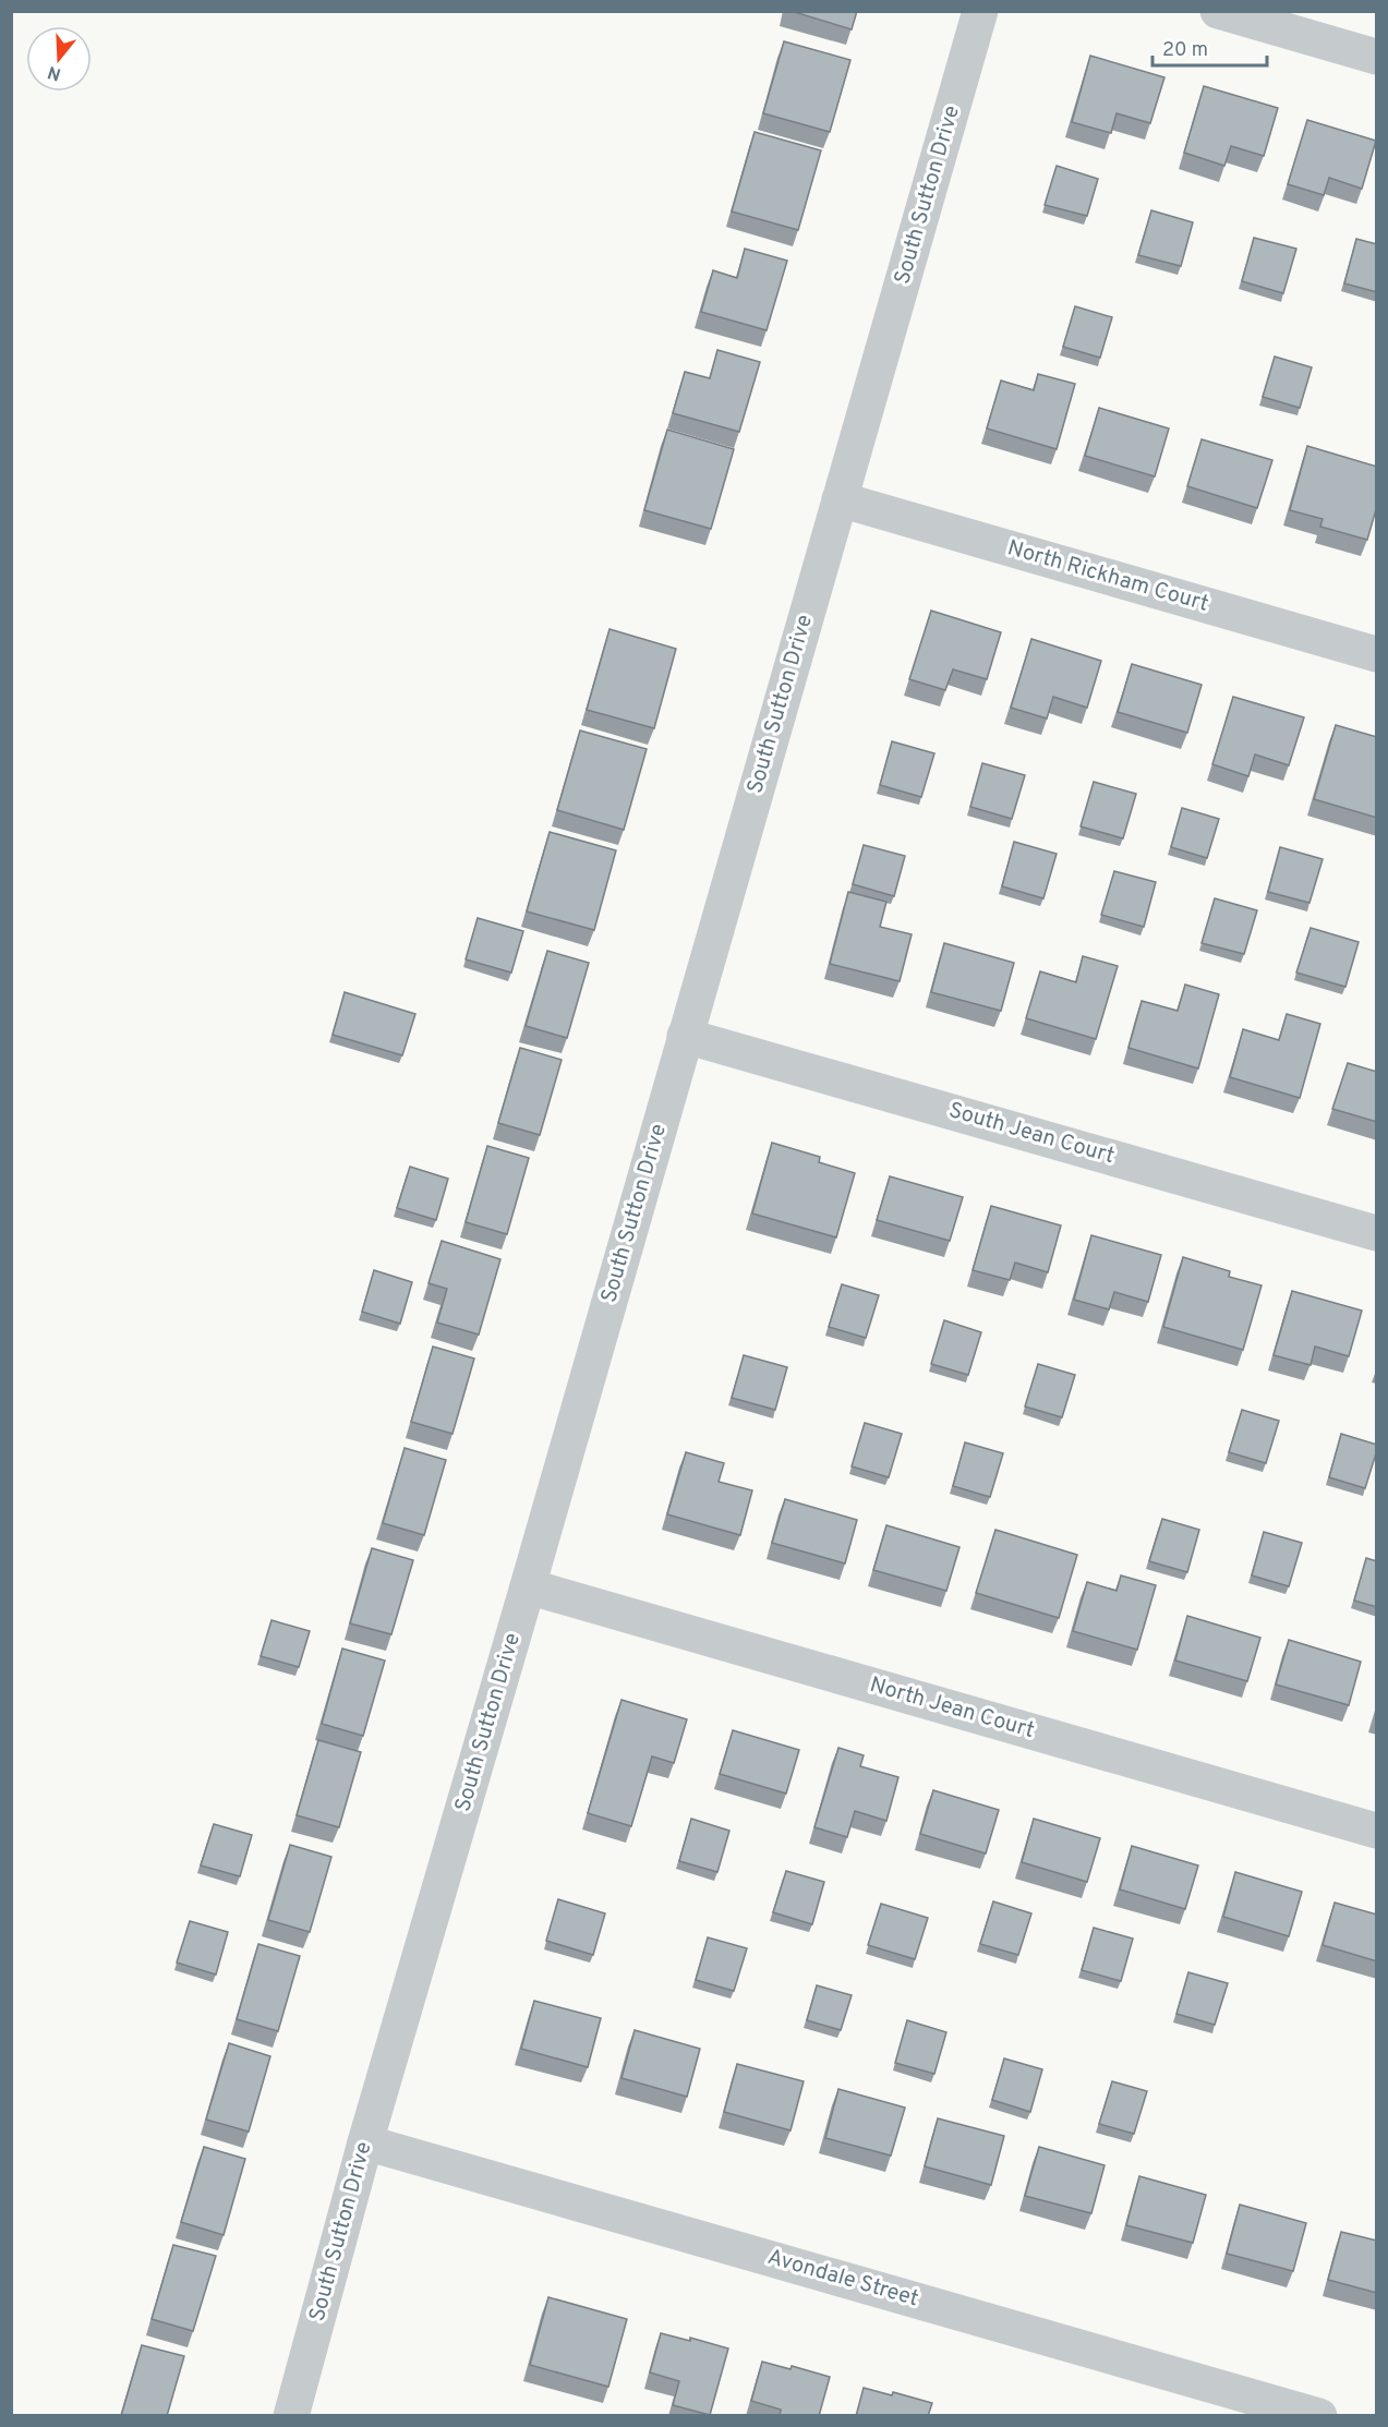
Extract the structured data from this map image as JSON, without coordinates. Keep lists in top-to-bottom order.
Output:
{
  "streets": {
    "street": [
      "South Sutton Drive",
      "North Rickham Court",
      "South Jean Court",
      "North Jean Court",
      "Avondale Street"
    ]
  },
  "crossings": [
    ["South Sutton Drive", "North Rickham Court"],
    ["South Sutton Drive", "South Jean Court"],
    ["South Sutton Drive", "North Jean Court"],
    ["South Sutton Drive", "Avondale Street"]
  ],
  "scale_bar": "20 m",
  "north": "bottom"
}
